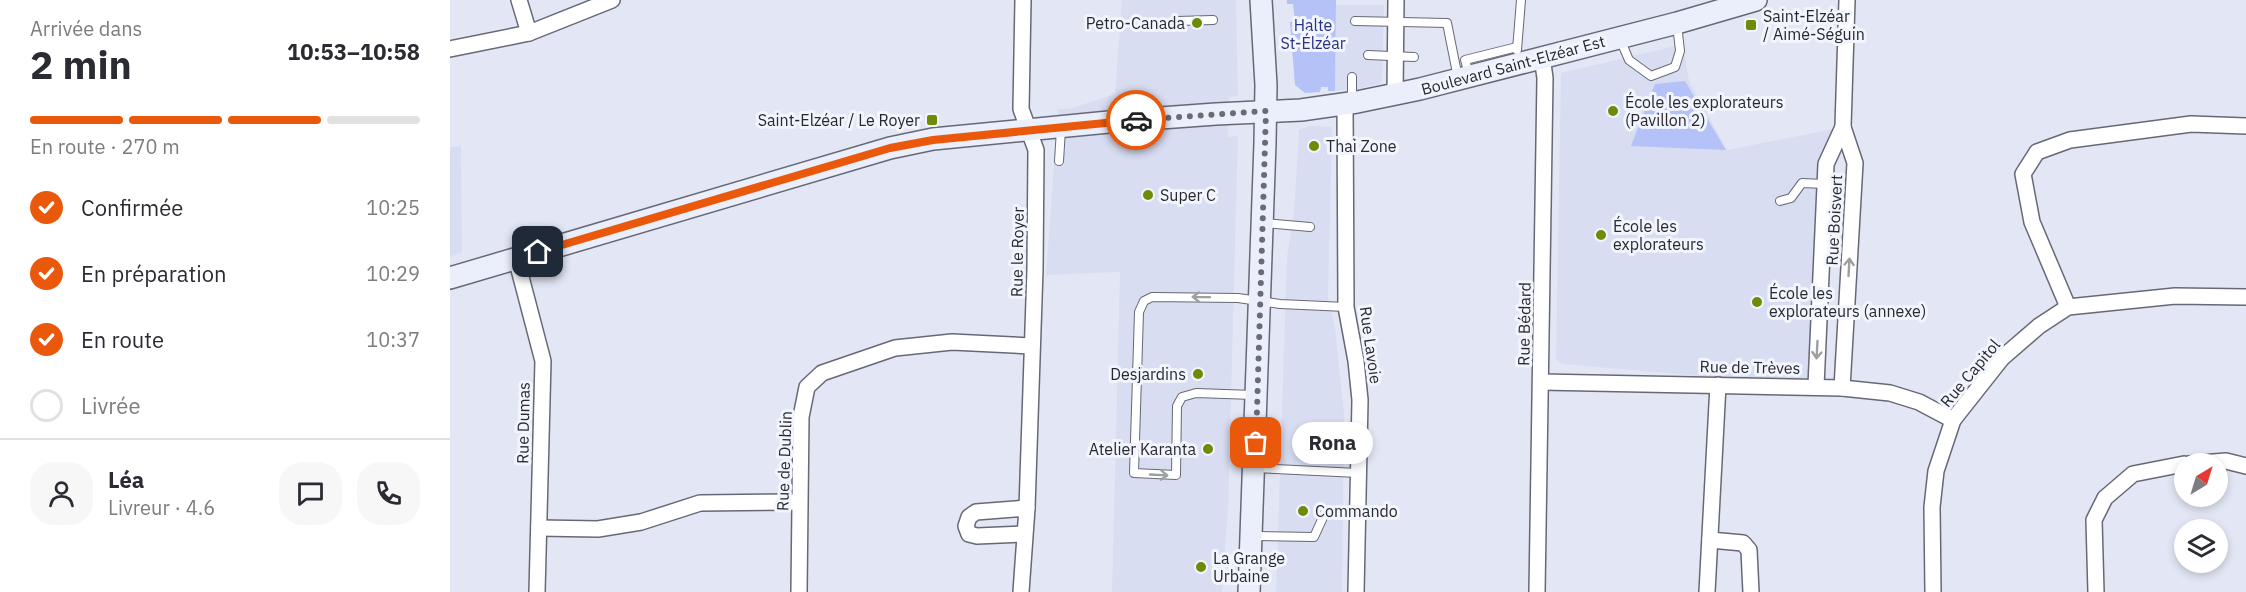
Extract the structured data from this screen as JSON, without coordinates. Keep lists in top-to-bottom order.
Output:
{
  "streets": {
    "street": [
      "Boulevard Saint-Elzéar Est",
      "Rue Boisvert",
      "Rue le Royer",
      "Rue Bédard",
      "Rue Lavoie",
      "Rue de Trèves",
      "Rue Capitol",
      "Rue Dumas",
      "Rue de Dublin"
    ]
  },
  "crossings": [
    ["Boulevard Saint-Elzéar Est", "Rue le Royer"],
    ["Boulevard Saint-Elzéar Est", "Rue Bédard"],
    ["Boulevard Saint-Elzéar Est", "Rue Lavoie"],
    ["Boulevard Saint-Elzéar Est", "Rue Dumas"],
    ["Rue Boisvert", "Rue de Trèves"],
    ["Rue le Royer", "Rue de Dublin"],
    ["Rue Bédard", "Rue de Trèves"],
    ["Rue de Trèves", "Rue Capitol"]
  ],
  "parks": ["Halte St-Élzéar"],
  "places": {
    "other": [
      "Petro-Canada",
      "École les explorateurs (Pavillon 2)",
      "Thai Zone",
      "Super C",
      "École les explorateurs",
      "École les explorateurs (annexe)",
      "Desjardins",
      "Rona",
      "Atelier Karanta",
      "Commando",
      "La Grange Urbaine"
    ],
    "transit": ["Saint-Elzéar / Aimé-Séguin", "Saint-Elzéar / Le Royer"]
  },
  "north": "top right",
  "page": {
    "heading": ["2 min", "Arrivée dans", "10:53–10:58"],
    "panel": ["Léa", "Livreur · 4.6"],
    "bar": "En route · 270 m",
    "list": [
      ["Confirmée", "10:25"],
      ["En préparation", "10:29"],
      ["En route", "10:37"],
      "Livrée"
    ],
    "bubble": "Rona"
  }
}
